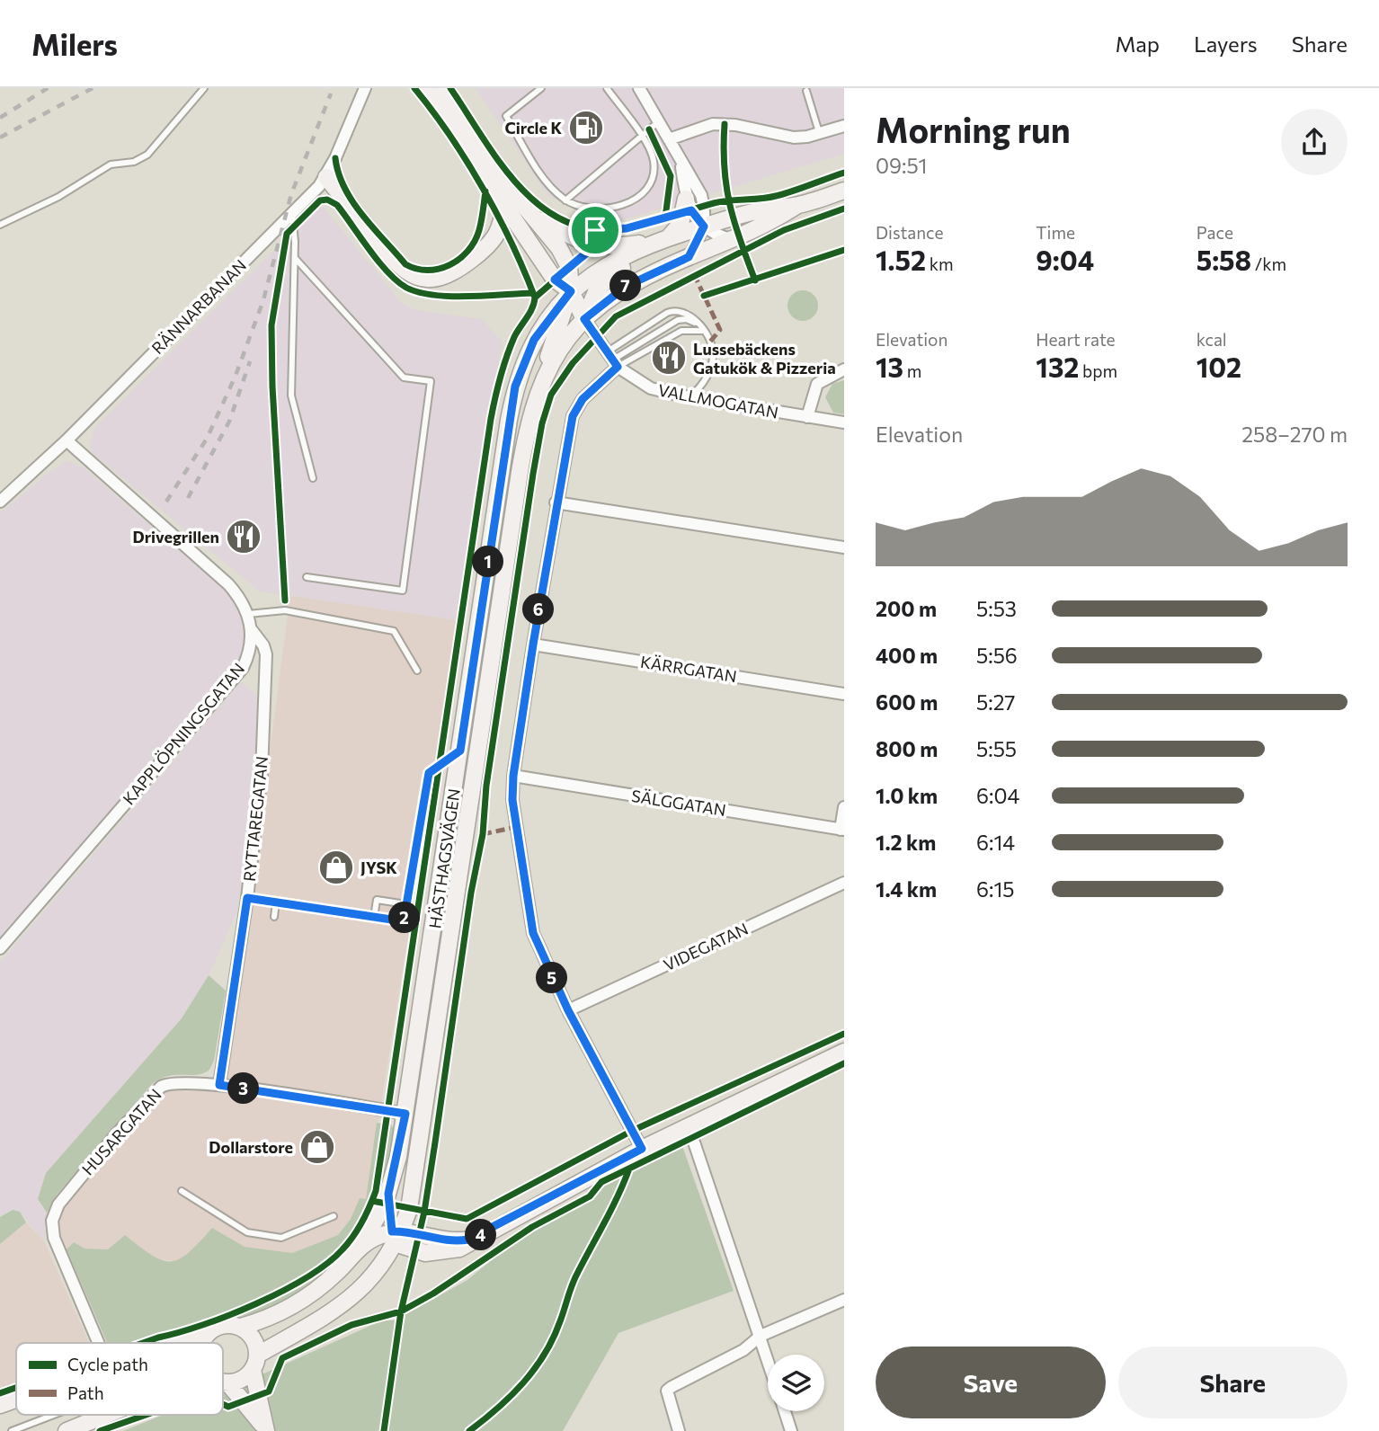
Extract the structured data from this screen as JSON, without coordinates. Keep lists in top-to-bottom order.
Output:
{
  "streets": {
    "main road": ["HÄSTHAGSVÄGEN"],
    "street": [
      "RÄNNARBANAN",
      "VALLMOGATAN",
      "KÄRRGATAN",
      "KAPPLÖPNINGSGATAN",
      "SÄLGGATAN",
      "RYTTAREGATAN",
      "VIDEGATAN",
      "HUSARGATAN"
    ]
  },
  "crossings": [
    ["RÄNNARBANAN", "KAPPLÖPNINGSGATAN"],
    ["VALLMOGATAN", "HÄSTHAGSVÄGEN"],
    ["KAPPLÖPNINGSGATAN", "RYTTAREGATAN"],
    ["RYTTAREGATAN", "HUSARGATAN"],
    ["HÄSTHAGSVÄGEN", "HUSARGATAN"]
  ],
  "places": {
    "fuel station": ["Circle K"],
    "restaurant": ["Lussebäckens Gatukök & Pizzeria", "Drivegrillen"],
    "shop": ["JYSK", "Dollarstore"]
  },
  "legend": ["Cycle path", "Path"],
  "page": {
    "header": "Milers",
    "nav": ["Map", "Layers", "Share"],
    "heading": ["Morning run", "09:51"],
    "stats": [
      ["Distance", "1.52 km"],
      ["Time", "9:04"],
      ["Pace", "5:58 /km"],
      ["Elevation", "13 m"],
      ["Heart rate", "132 bpm"],
      ["kcal", "102"]
    ],
    "pins": [
      "7",
      "1",
      "6",
      "2",
      "5",
      "3",
      "4"
    ],
    "chart": ["Elevation", "258–270 m"],
    "list": [
      {
        "name": "200 m",
        "note": "5:53"
      },
      {
        "name": "400 m",
        "note": "5:56"
      },
      {
        "name": "600 m",
        "note": "5:27"
      },
      {
        "name": "800 m",
        "note": "5:55"
      },
      {
        "name": "1.0 km",
        "note": "6:04"
      },
      {
        "name": "1.2 km",
        "note": "6:14"
      },
      {
        "name": "1.4 km",
        "note": "6:15"
      }
    ],
    "buttons": ["Save", "Share"]
  }
}
